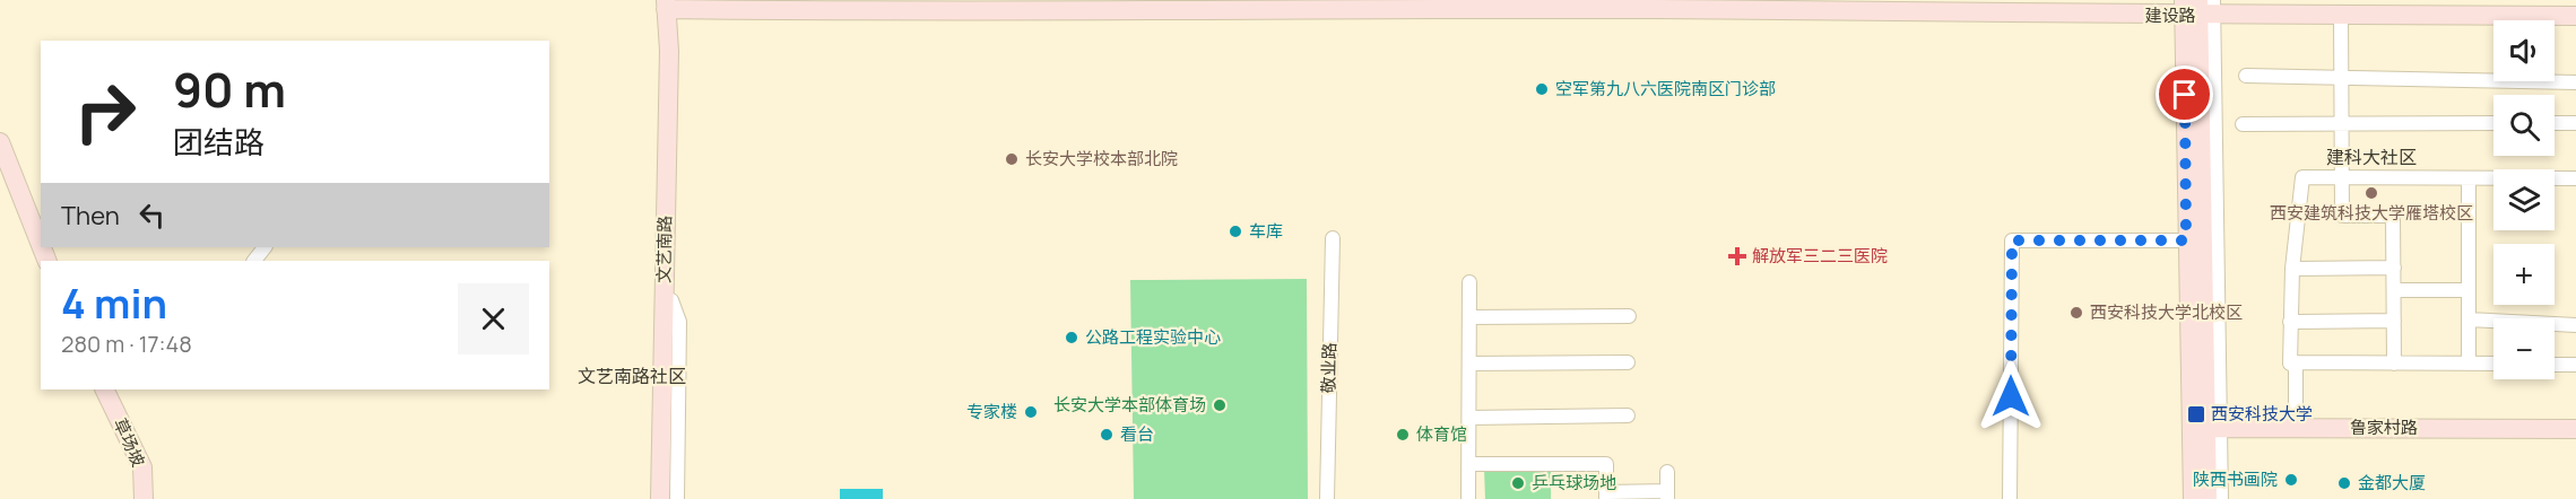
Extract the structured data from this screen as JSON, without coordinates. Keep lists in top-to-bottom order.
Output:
{
  "streets": {
    "street": [
      "建设路",
      "文艺南路",
      "敬业路",
      "鲁家村路",
      "草场坡"
    ]
  },
  "crossings": [
    ["建设路", "文艺南路"]
  ],
  "districts": ["建科大社区", "文艺南路社区"],
  "places": {
    "other": [
      "空军第九八六医院南区门诊部",
      "长安大学校本部北院",
      "西安建筑科技大学雁塔校区",
      "车库",
      "西安科技大学北校区",
      "公路工程实验中心",
      "长安大学本部体育场",
      "专家楼",
      "看台",
      "体育馆",
      "陕西书画院",
      "乒乓球场地",
      "金都大厦"
    ],
    "health": ["解放军三二三医院"],
    "transit": ["西安科技大学"]
  },
  "page": {
    "map_buttons": ["+", "−"],
    "turn": ["90 m", "团结路"],
    "then": "Then",
    "heading": ["4 min", "280 m · 17:48"]
  }
}
